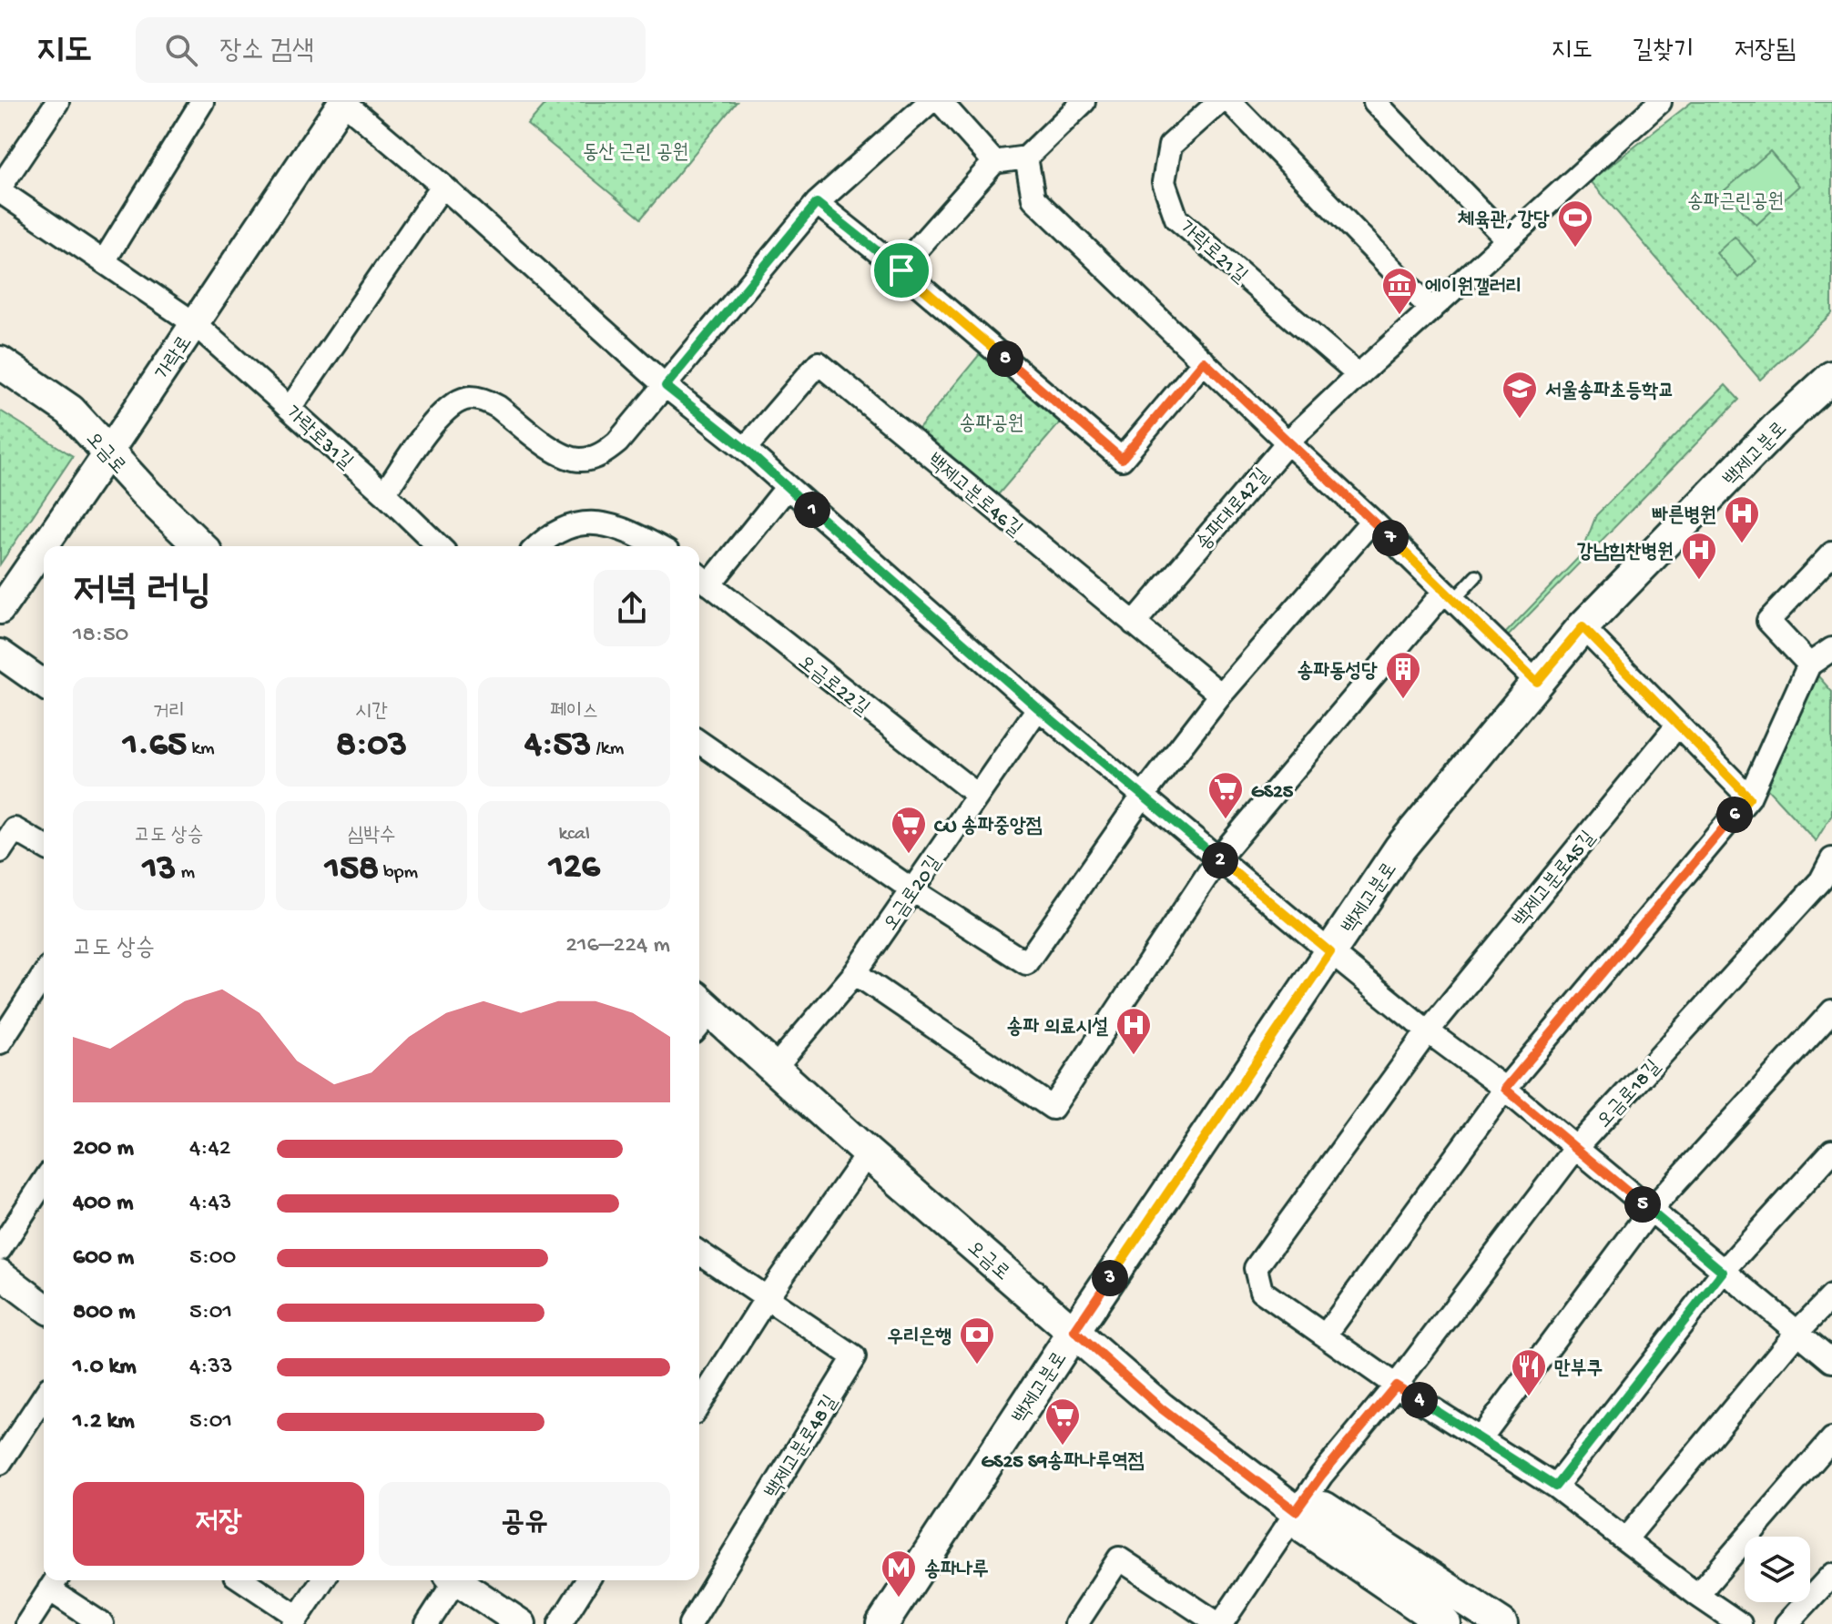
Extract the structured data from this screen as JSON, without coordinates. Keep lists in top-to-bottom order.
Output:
{
  "streets": {
    "main road": ["오금로", "백제고분로"],
    "street": [
      "가락로21길",
      "가락로",
      "가락로31길",
      "백제고분로46길",
      "송파대로42길",
      "오금로22길",
      "백제고분로45길",
      "오금로20길",
      "오금로18길",
      "백제고분로48길"
    ]
  },
  "crossings": [
    ["가락로21길", "송파대로42길"],
    ["가락로", "가락로31길"],
    ["가락로", "오금로"],
    ["오금로", "백제고분로"],
    ["오금로", "오금로20길"],
    ["오금로", "오금로18길"],
    ["백제고분로46길", "송파대로42길"],
    ["오금로22길", "오금로20길"]
  ],
  "parks": ["동산 근린 공원", "송파근린공원", "송파공원"],
  "places": {
    "sports": ["체육관, 강당"],
    "museum": ["에이원갤러리"],
    "school or university": ["서울송파초등학교"],
    "hospital": ["빠른병원", "강남힘찬병원", "송파 의료시설"],
    "building": ["송파동성당"],
    "supermarket": ["GS25", "CU 송파중앙점", "GS25 S9송파나루역점"],
    "bank": ["우리은행"],
    "restaurant": ["만부쿠"],
    "metro station": ["송파나루"]
  },
  "page": {
    "header": "지도",
    "search": "장소 검색",
    "nav": ["지도", "길찾기", "저장됨"],
    "pins": [
      "8",
      "1",
      "7",
      "6",
      "2",
      "5",
      "3",
      "4"
    ],
    "heading": ["저녁 러닝", "18:50"],
    "stats": [
      ["거리", "1.65 km"],
      ["시간", "8:03"],
      ["페이스", "4:53 /km"],
      ["고도 상승", "13 m"],
      ["심박수", "158 bpm"],
      ["kcal", "126"]
    ],
    "chart": ["고도 상승", "216–224 m"],
    "list": [
      {
        "name": "200 m",
        "note": "4:42"
      },
      {
        "name": "400 m",
        "note": "4:43"
      },
      {
        "name": "600 m",
        "note": "5:00"
      },
      {
        "name": "800 m",
        "note": "5:01"
      },
      {
        "name": "1.0 km",
        "note": "4:33"
      },
      {
        "name": "1.2 km",
        "note": "5:01"
      }
    ],
    "buttons": ["저장", "공유"]
  }
}
